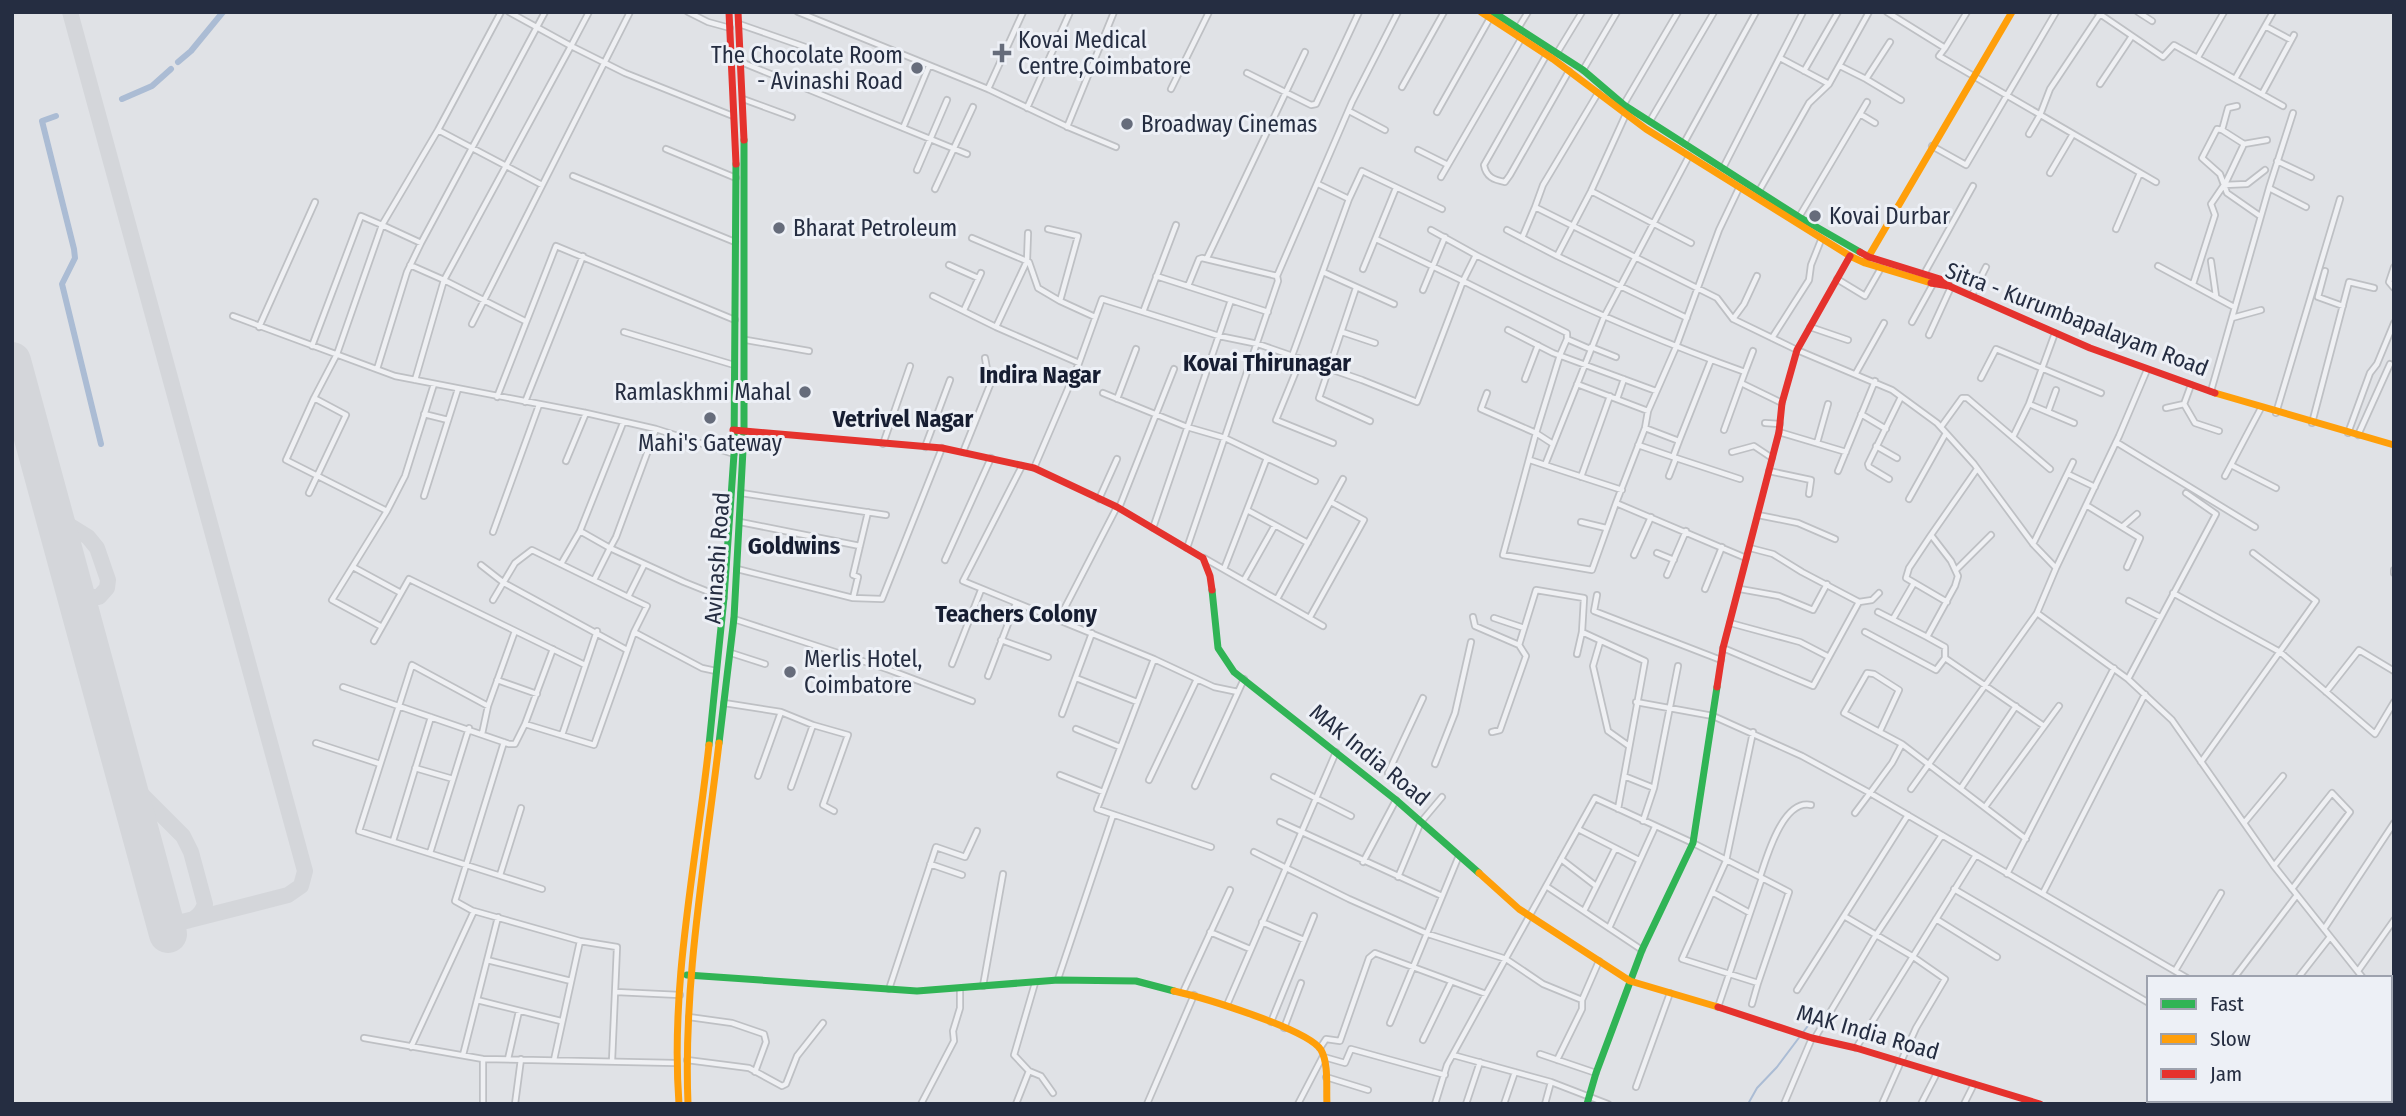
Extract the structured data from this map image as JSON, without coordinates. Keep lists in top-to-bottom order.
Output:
{
  "streets": {
    "main road": ["Sitra - Kurumbapalayam Road", "Avinashi Road", "MAK India Road"]
  },
  "districts": [
    "Kovai Thirunagar",
    "Indira Nagar",
    "Vetrivel Nagar",
    "Goldwins",
    "Teachers Colony"
  ],
  "places": {
    "health": ["Kovai Medical Centre,Coimbatore"],
    "other": [
      "The Chocolate Room - Avinashi Road",
      "Broadway Cinemas",
      "Kovai Durbar",
      "Bharat Petroleum",
      "Ramlaskhmi Mahal",
      "Mahi's Gateway",
      "Merlis Hotel, Coimbatore"
    ]
  },
  "legend": ["Fast", "Slow", "Jam"]
}
